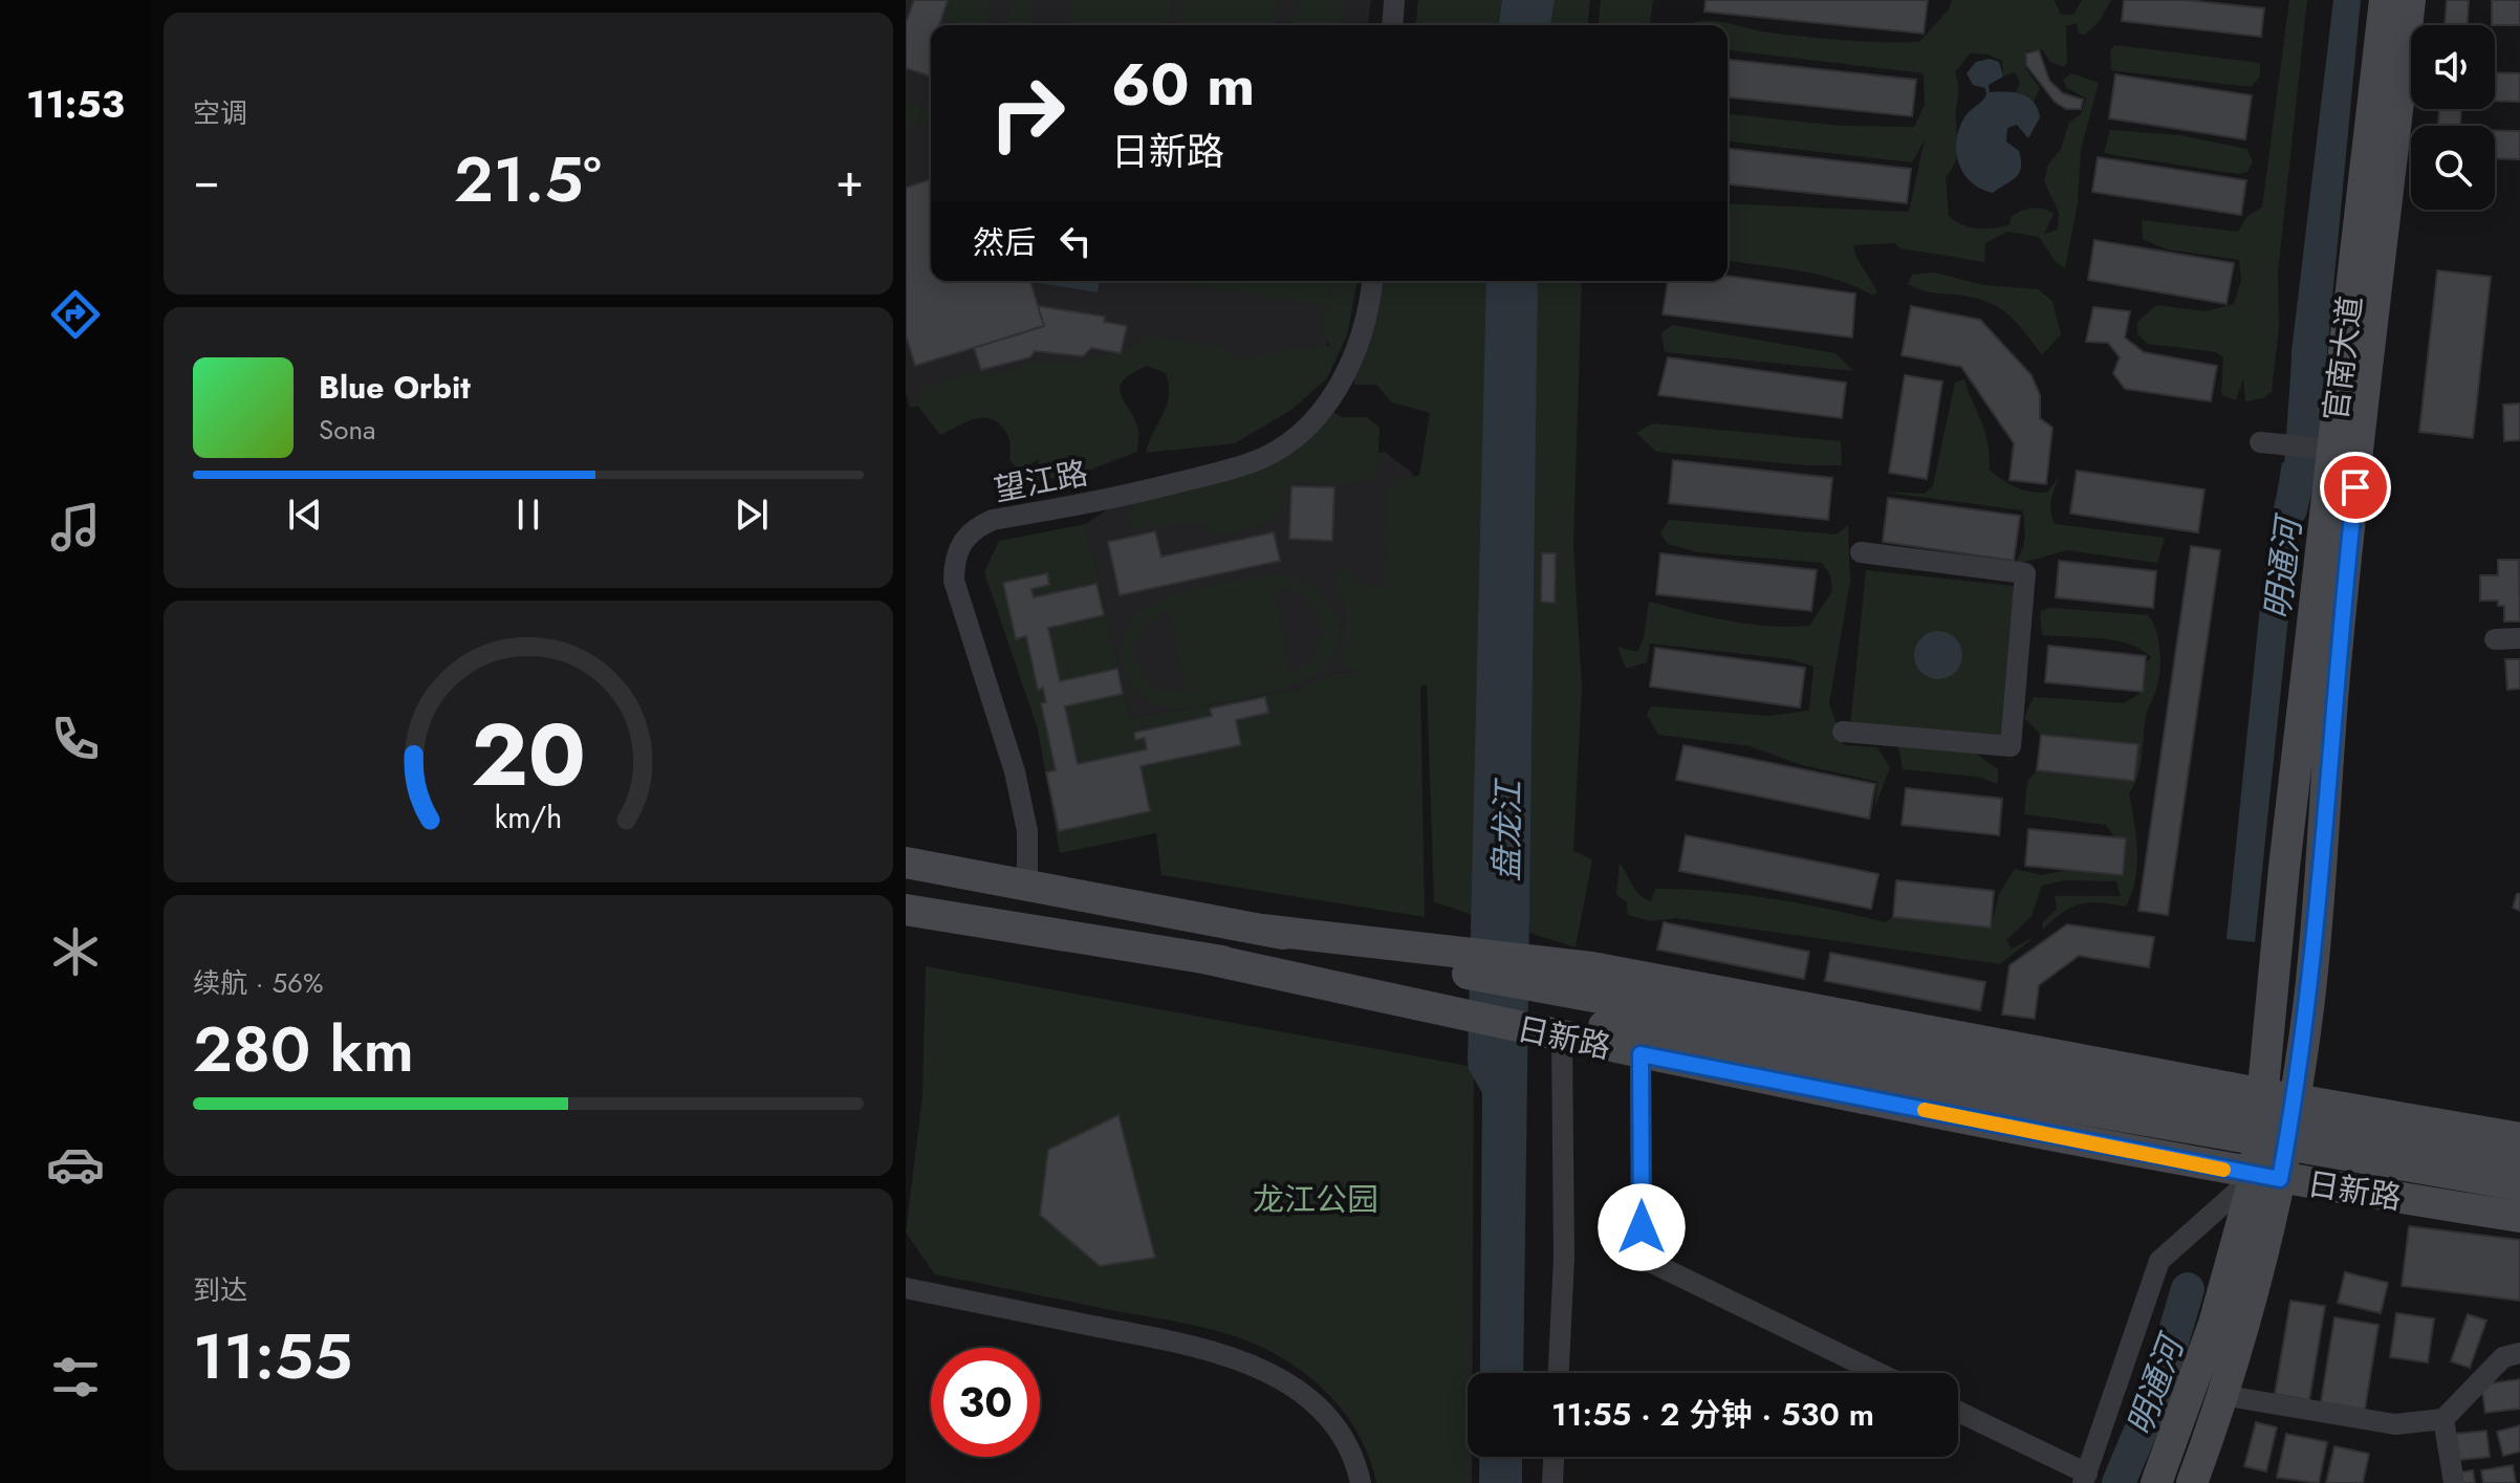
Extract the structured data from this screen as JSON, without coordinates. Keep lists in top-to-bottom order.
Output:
{
  "streets": {
    "main road": ["官南大道", "日新路"],
    "street": ["望江路"]
  },
  "crossings": [
    ["官南大道", "日新路"],
    ["望江路", "日新路"]
  ],
  "water": ["明通河", "盘龙江"],
  "parks": ["龙江公园"],
  "page": {
    "tabs": "11:53",
    "tile": [
      "空调",
      ["续航 · 56%", "280 km"],
      ["到达", "11:55"]
    ],
    "turn": ["60 m", "日新路"],
    "heat": ["−", "21.5°", "+"],
    "then": "然后",
    "song": ["Blue Orbit", "Sona"],
    "limit": "30",
    "trip": "11:55 · 2 分钟 · 530 m",
    "gauge": ["20", "km/h"]
  }
}
